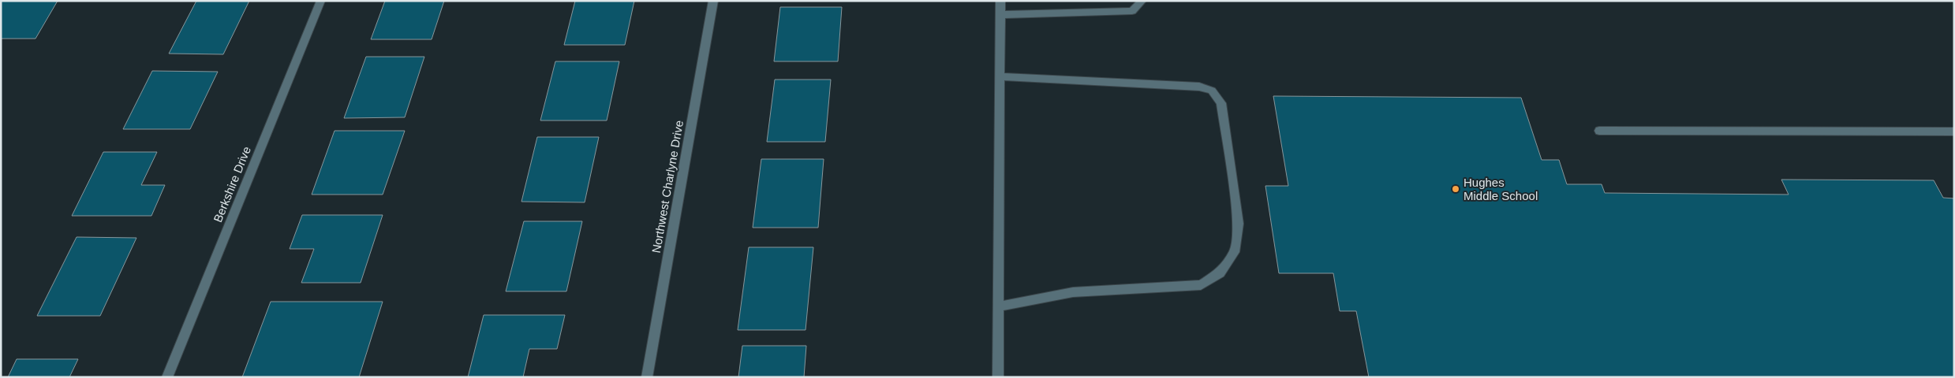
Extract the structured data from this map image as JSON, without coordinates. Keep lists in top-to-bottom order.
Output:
{
  "streets": {
    "street": ["Berkshire Drive", "Northwest Charlyne Drive"]
  },
  "places": ["Hughes Middle School"]
}
